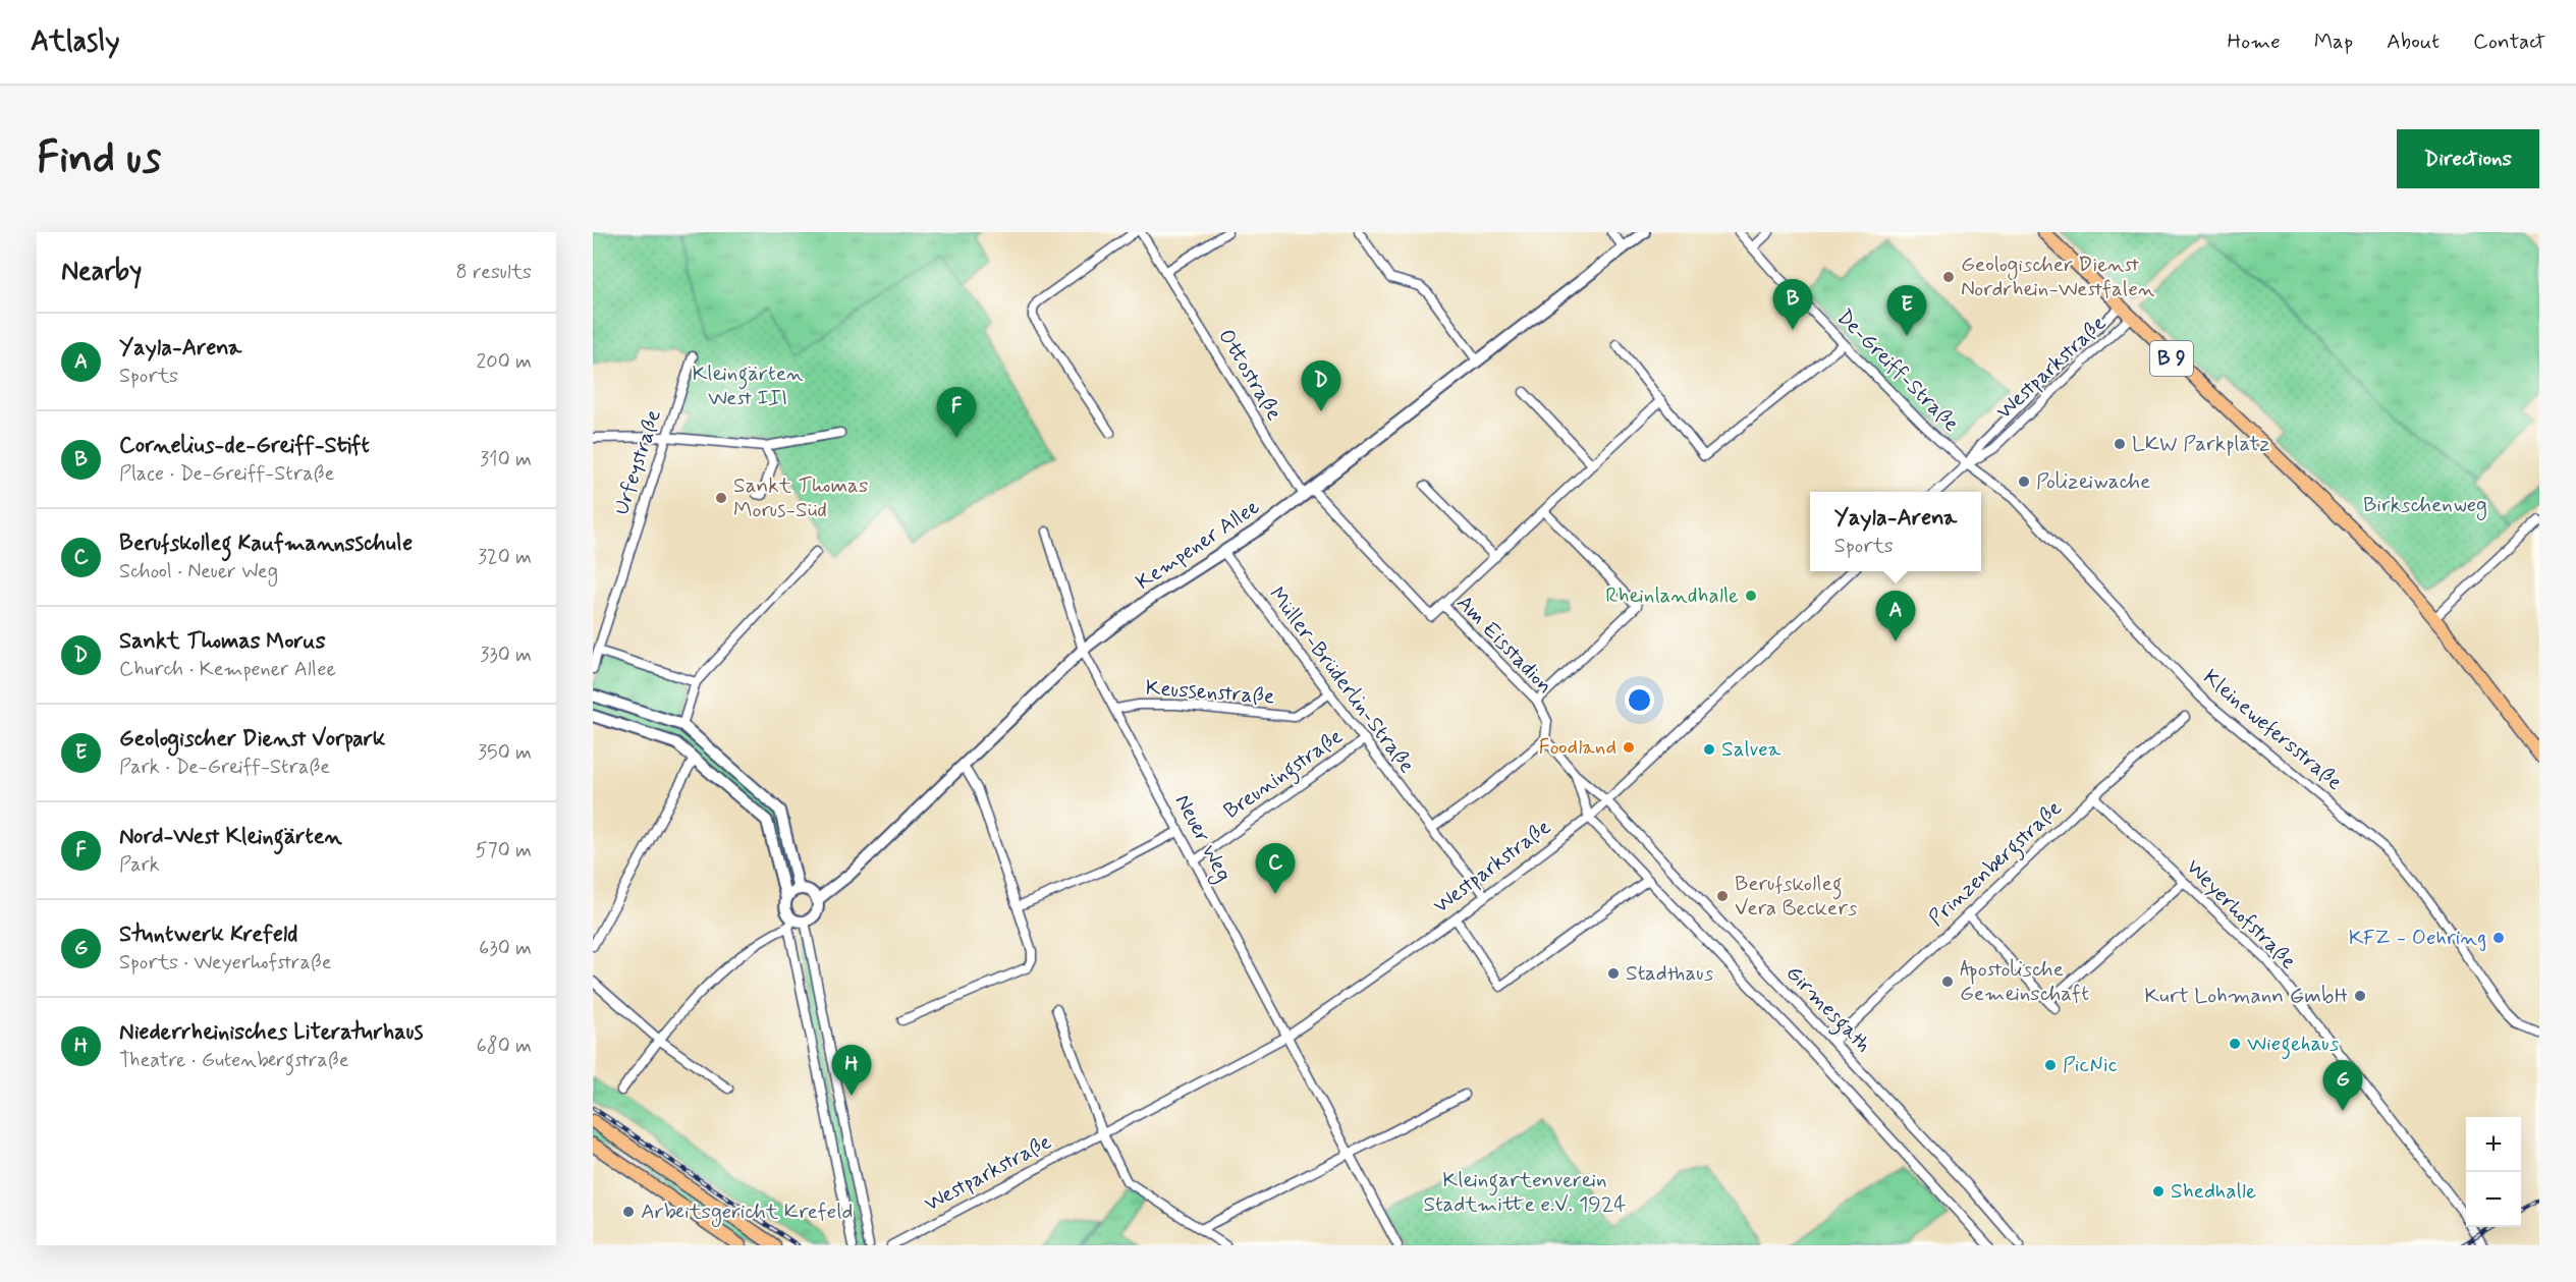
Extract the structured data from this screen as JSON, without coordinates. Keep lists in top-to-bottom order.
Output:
{
  "streets": {
    "main road": ["B 9"],
    "street": [
      "Westparkstraße",
      "De-Greiff-Straße",
      "Ottostraße",
      "Urfeystraße",
      "Kempener Allee",
      "Am Eisstadion",
      "Müller-Brüderlin-Straße",
      "Keussenstraße",
      "Kleinewefersstraße",
      "Breuningstraße",
      "Neuer Weg",
      "Prinzenbergstraße",
      "Weyerhofstraße",
      "Girmesgath"
    ]
  },
  "crossings": [
    ["B 9", "Westparkstraße"],
    ["Westparkstraße", "De-Greiff-Straße"],
    ["Westparkstraße", "Müller-Brüderlin-Straße"],
    ["Westparkstraße", "Kleinewefersstraße"],
    ["Westparkstraße", "Neuer Weg"],
    ["Westparkstraße", "Girmesgath"],
    ["De-Greiff-Straße", "Kleinewefersstraße"],
    ["Ottostraße", "Kempener Allee"],
    ["Ottostraße", "Am Eisstadion"],
    ["Kempener Allee", "Am Eisstadion"],
    ["Kempener Allee", "Müller-Brüderlin-Straße"],
    ["Kempener Allee", "Neuer Weg"],
    ["Müller-Brüderlin-Straße", "Keussenstraße"],
    ["Müller-Brüderlin-Straße", "Breuningstraße"],
    ["Keussenstraße", "Neuer Weg"],
    ["Breuningstraße", "Neuer Weg"],
    ["Prinzenbergstraße", "Weyerhofstraße"],
    ["Prinzenbergstraße", "Girmesgath"]
  ],
  "parks": ["Kleingärten West III", "Birkschenweg", "Kleingartenverein Stadtmitte e.V. 1924"],
  "places": [
    "Geologischer Dienst Nordrhein-Westfalen",
    "LKW Parkplatz",
    "Polizeiwache",
    "Sankt Thomas Morus-Süd",
    "Rheinlandhalle",
    "Foodland",
    "Salvea",
    "Berufskolleg Vera Beckers",
    "KFZ - Oehring",
    "Stadthaus",
    "Apostolische Gemeinschaft",
    "Kurt Lohmann GmbH",
    "Wiegehaus",
    "PicNic",
    "Shedhalle",
    "Arbeitsgericht Krefeld"
  ],
  "page": {
    "header": "Atlasly",
    "nav": [
      "Home",
      "Map",
      "About",
      "Contact"
    ],
    "buttons": "Directions",
    "title": "Find us",
    "heading": ["Nearby", "8 results"],
    "pins": [
      "B",
      "E",
      "D",
      "F",
      "A",
      "C",
      "H",
      "G"
    ],
    "list": [
      {
        "mark": "A",
        "name": "Yayla-Arena",
        "note": "Sports",
        "value": "200 m"
      },
      {
        "mark": "B",
        "name": "Cornelius-de-Greiff-Stift",
        "note": "Place · De-Greiff-Straße",
        "value": "310 m"
      },
      {
        "mark": "C",
        "name": "Berufskolleg Kaufmannsschule",
        "note": "School · Neuer Weg",
        "value": "320 m"
      },
      {
        "mark": "D",
        "name": "Sankt Thomas Morus",
        "note": "Church · Kempener Allee",
        "value": "330 m"
      },
      {
        "mark": "E",
        "name": "Geologischer Dienst Vorpark",
        "note": "Park · De-Greiff-Straße",
        "value": "350 m"
      },
      {
        "mark": "F",
        "name": "Nord-West Kleingärten",
        "note": "Park",
        "value": "570 m"
      },
      {
        "mark": "G",
        "name": "Stuntwerk Krefeld",
        "note": "Sports · Weyerhofstraße",
        "value": "630 m"
      },
      {
        "mark": "H",
        "name": "Niederrheinisches Literaturhaus",
        "note": "Theatre · Gutenbergstraße",
        "value": "680 m"
      }
    ],
    "popup": ["Yayla-Arena", "Sports"],
    "map_buttons": ["+", "−"]
  }
}
